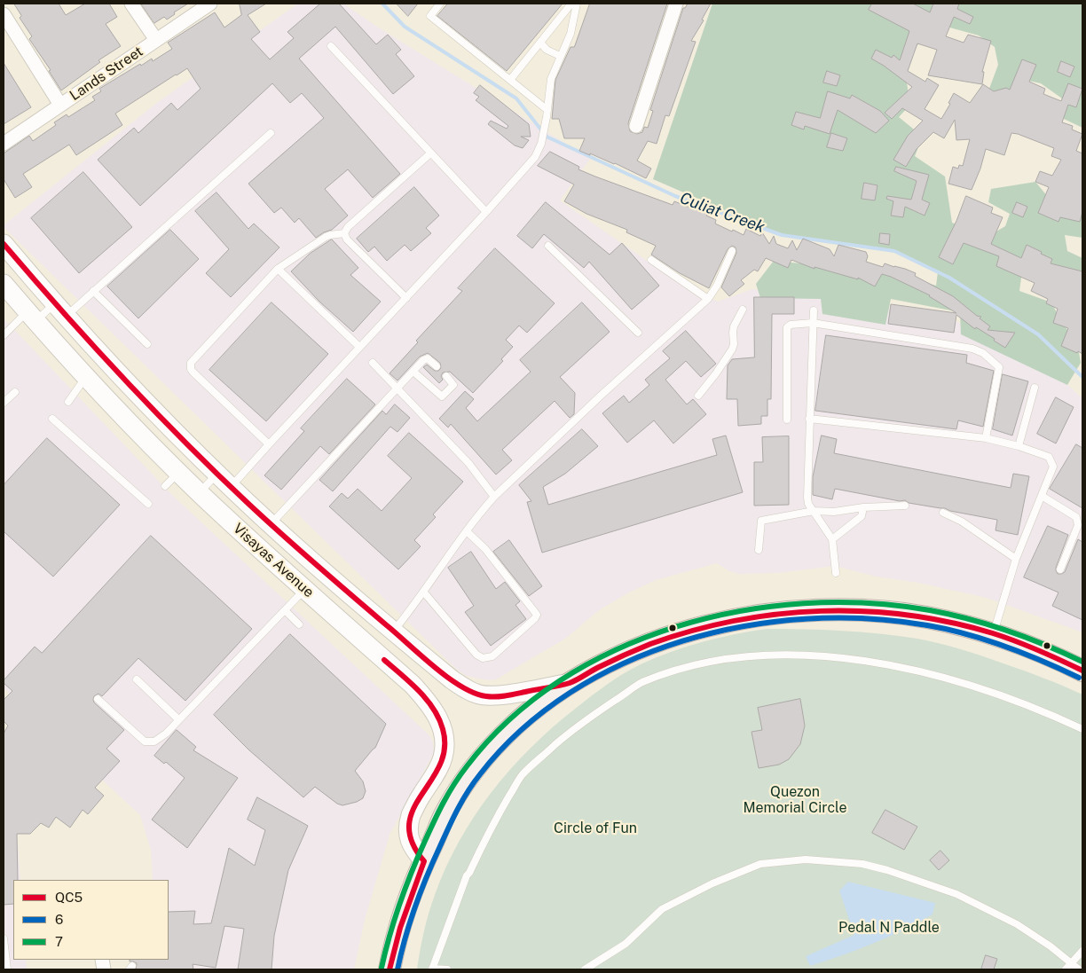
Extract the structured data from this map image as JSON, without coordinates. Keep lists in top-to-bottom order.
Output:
{
  "streets": {
    "main road": ["Visayas Avenue"],
    "street": ["Lands Street"]
  },
  "water": ["Culiat Creek"],
  "parks": ["Quezon Memorial Circle", "Circle of Fun", "Pedal N Paddle"],
  "lines": ["transit line QC5", "transit line 7", "transit line 6"],
  "legend": ["QC5", "6", "7"]
}
